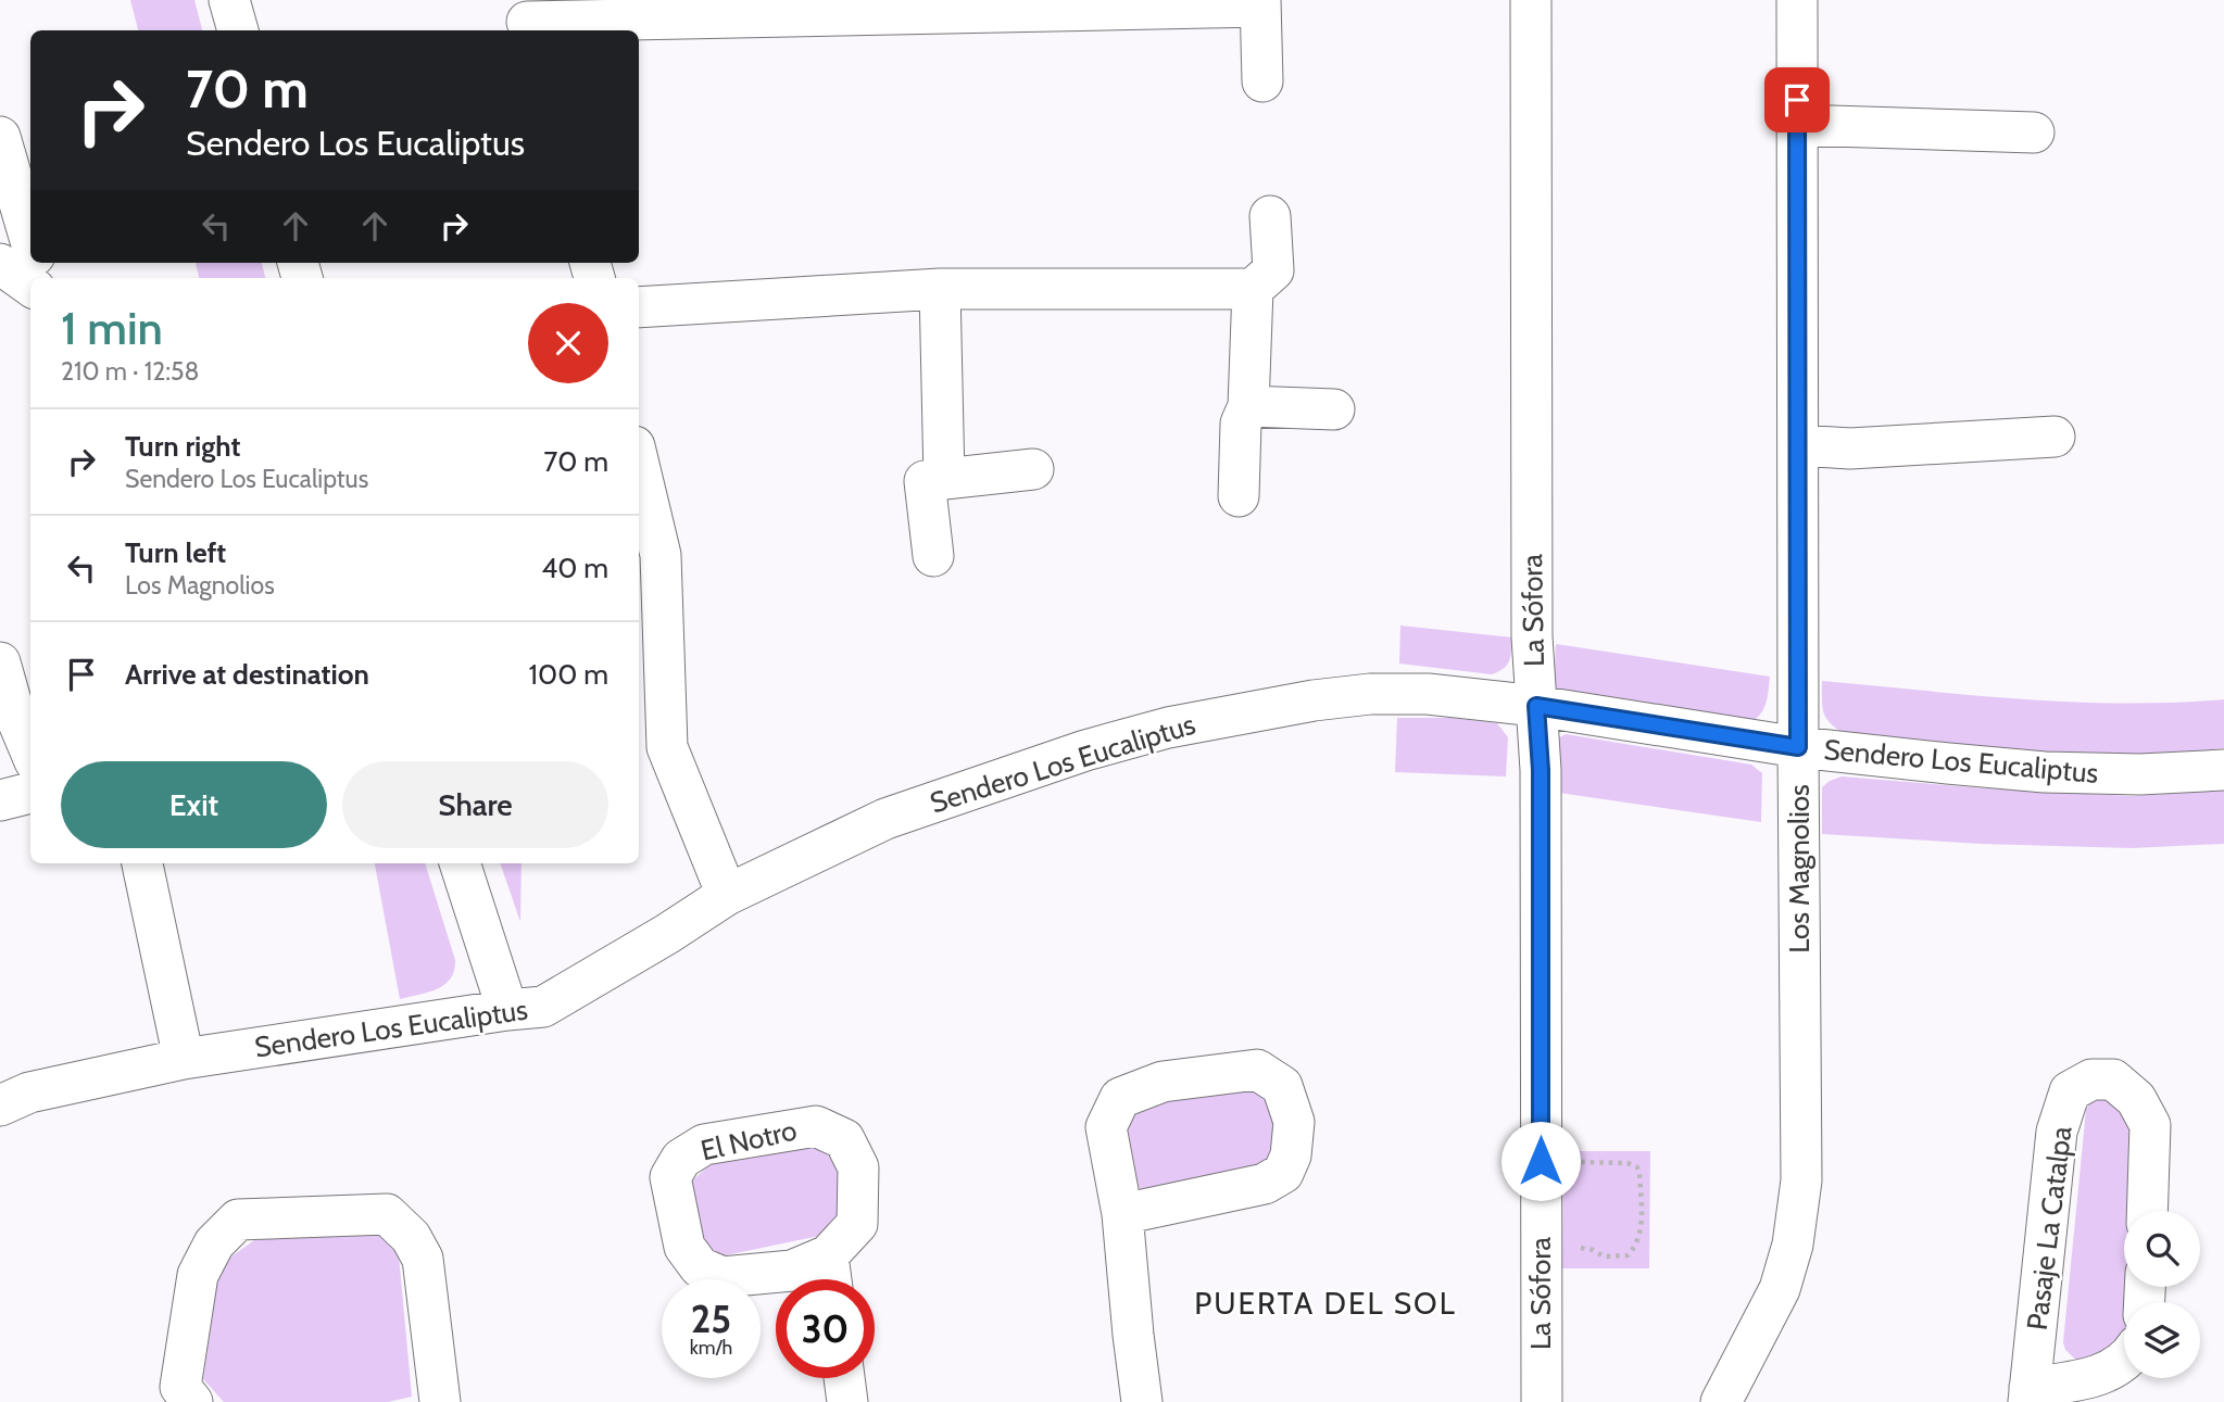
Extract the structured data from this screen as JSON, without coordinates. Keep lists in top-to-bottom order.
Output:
{
  "streets": {
    "street": [
      "La Sófora",
      "Sendero Los Eucaliptus",
      "Los Magnolios",
      "El Notro",
      "Pasaje La Catalpa"
    ]
  },
  "crossings": [
    ["La Sófora", "Sendero Los Eucaliptus"],
    ["Sendero Los Eucaliptus", "Los Magnolios"]
  ],
  "districts": ["PUERTA DEL SOL"],
  "page": {
    "turn": ["70 m", "Sendero Los Eucaliptus"],
    "heading": ["1 min", "210 m · 12:58"],
    "list": [
      {
        "name": "Turn right",
        "note": "Sendero Los Eucaliptus",
        "value": "70 m"
      },
      {
        "name": "Turn left",
        "note": "Los Magnolios",
        "value": "40 m"
      },
      {
        "name": "Arrive at destination",
        "value": "100 m"
      }
    ],
    "buttons": ["Exit", "Share"],
    "speed": "25 km/h",
    "limit": "30"
  }
}
